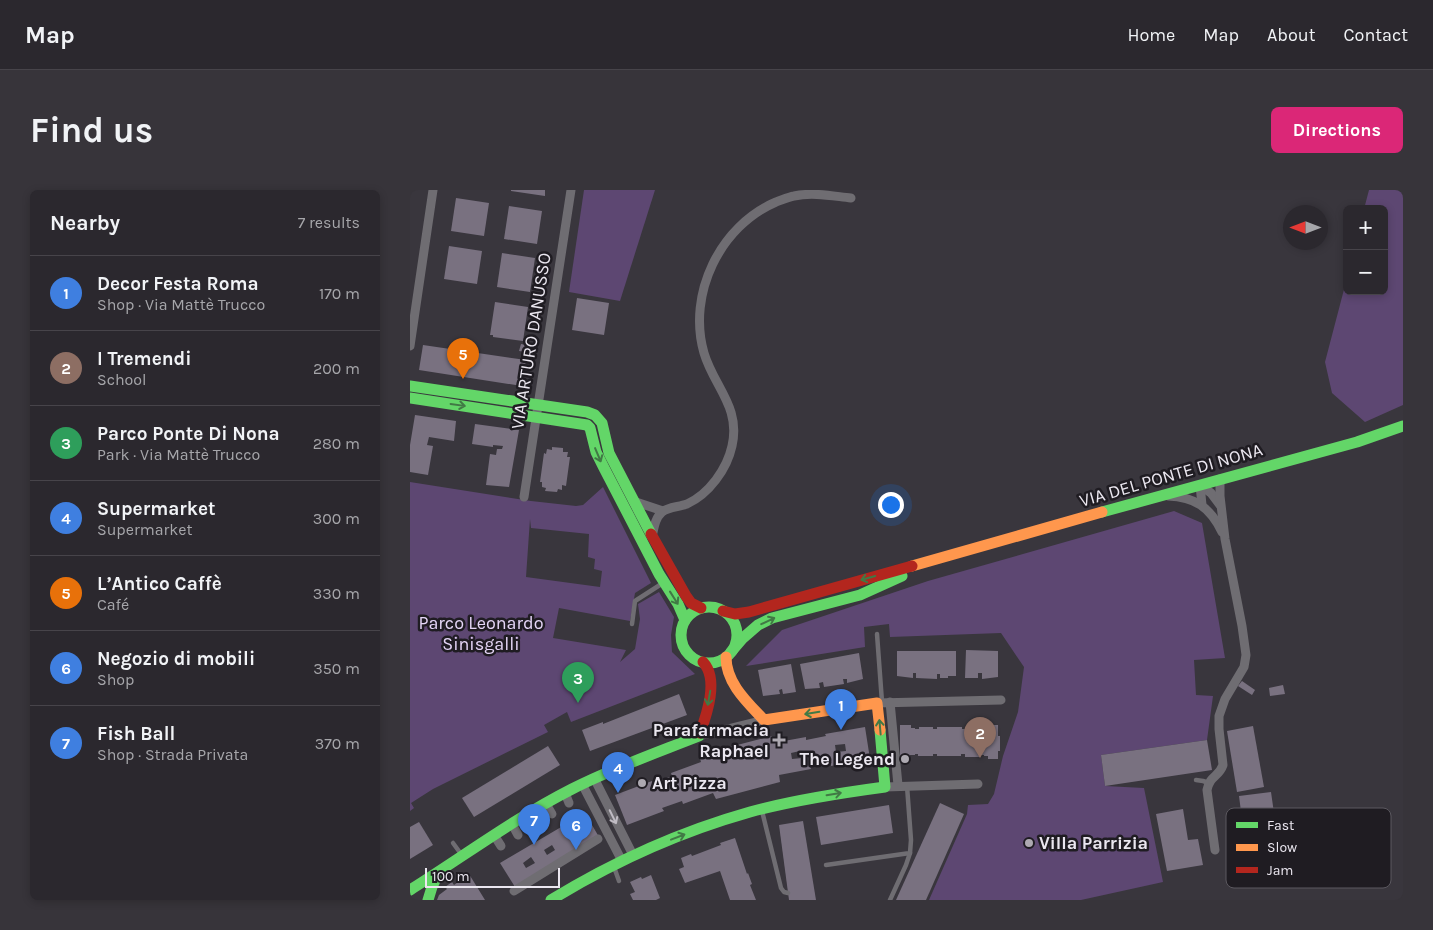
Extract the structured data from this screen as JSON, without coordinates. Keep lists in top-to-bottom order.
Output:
{
  "streets": {
    "main road": ["VIA DEL PONTE DI NONA"],
    "street": ["VIA ARTURO DANUSSO"]
  },
  "parks": ["Parco Leonardo Sinisgalli"],
  "places": {
    "health": ["Parafarmacia Raphael"],
    "other": ["The Legend", "Art Pizza", "Villa Parrizia"]
  },
  "legend": ["Fast", "Slow", "Jam"],
  "scale_bar": "100 m",
  "north": "left",
  "page": {
    "header": "Map",
    "nav": [
      "Home",
      "Map",
      "About",
      "Contact"
    ],
    "buttons": "Directions",
    "title": "Find us",
    "heading": ["Nearby", "7 results"],
    "map_buttons": ["+", "−"],
    "list": [
      {
        "mark": "1",
        "name": "Decor Festa Roma",
        "note": "Shop · Via Mattè Trucco",
        "value": "170 m"
      },
      {
        "mark": "2",
        "name": "I Tremendi",
        "note": "School",
        "value": "200 m"
      },
      {
        "mark": "3",
        "name": "Parco Ponte Di Nona",
        "note": "Park · Via Mattè Trucco",
        "value": "280 m"
      },
      {
        "mark": "4",
        "name": "Supermarket",
        "note": "Supermarket",
        "value": "300 m"
      },
      {
        "mark": "5",
        "name": "L’Antico Caffè",
        "note": "Café",
        "value": "330 m"
      },
      {
        "mark": "6",
        "name": "Negozio di mobili",
        "note": "Shop",
        "value": "350 m"
      },
      {
        "mark": "7",
        "name": "Fish Ball",
        "note": "Shop · Strada Privata",
        "value": "370 m"
      }
    ],
    "pins": [
      "5",
      "3",
      "1",
      "2",
      "4",
      "7",
      "6"
    ],
    "scale": "100 m"
  }
}
